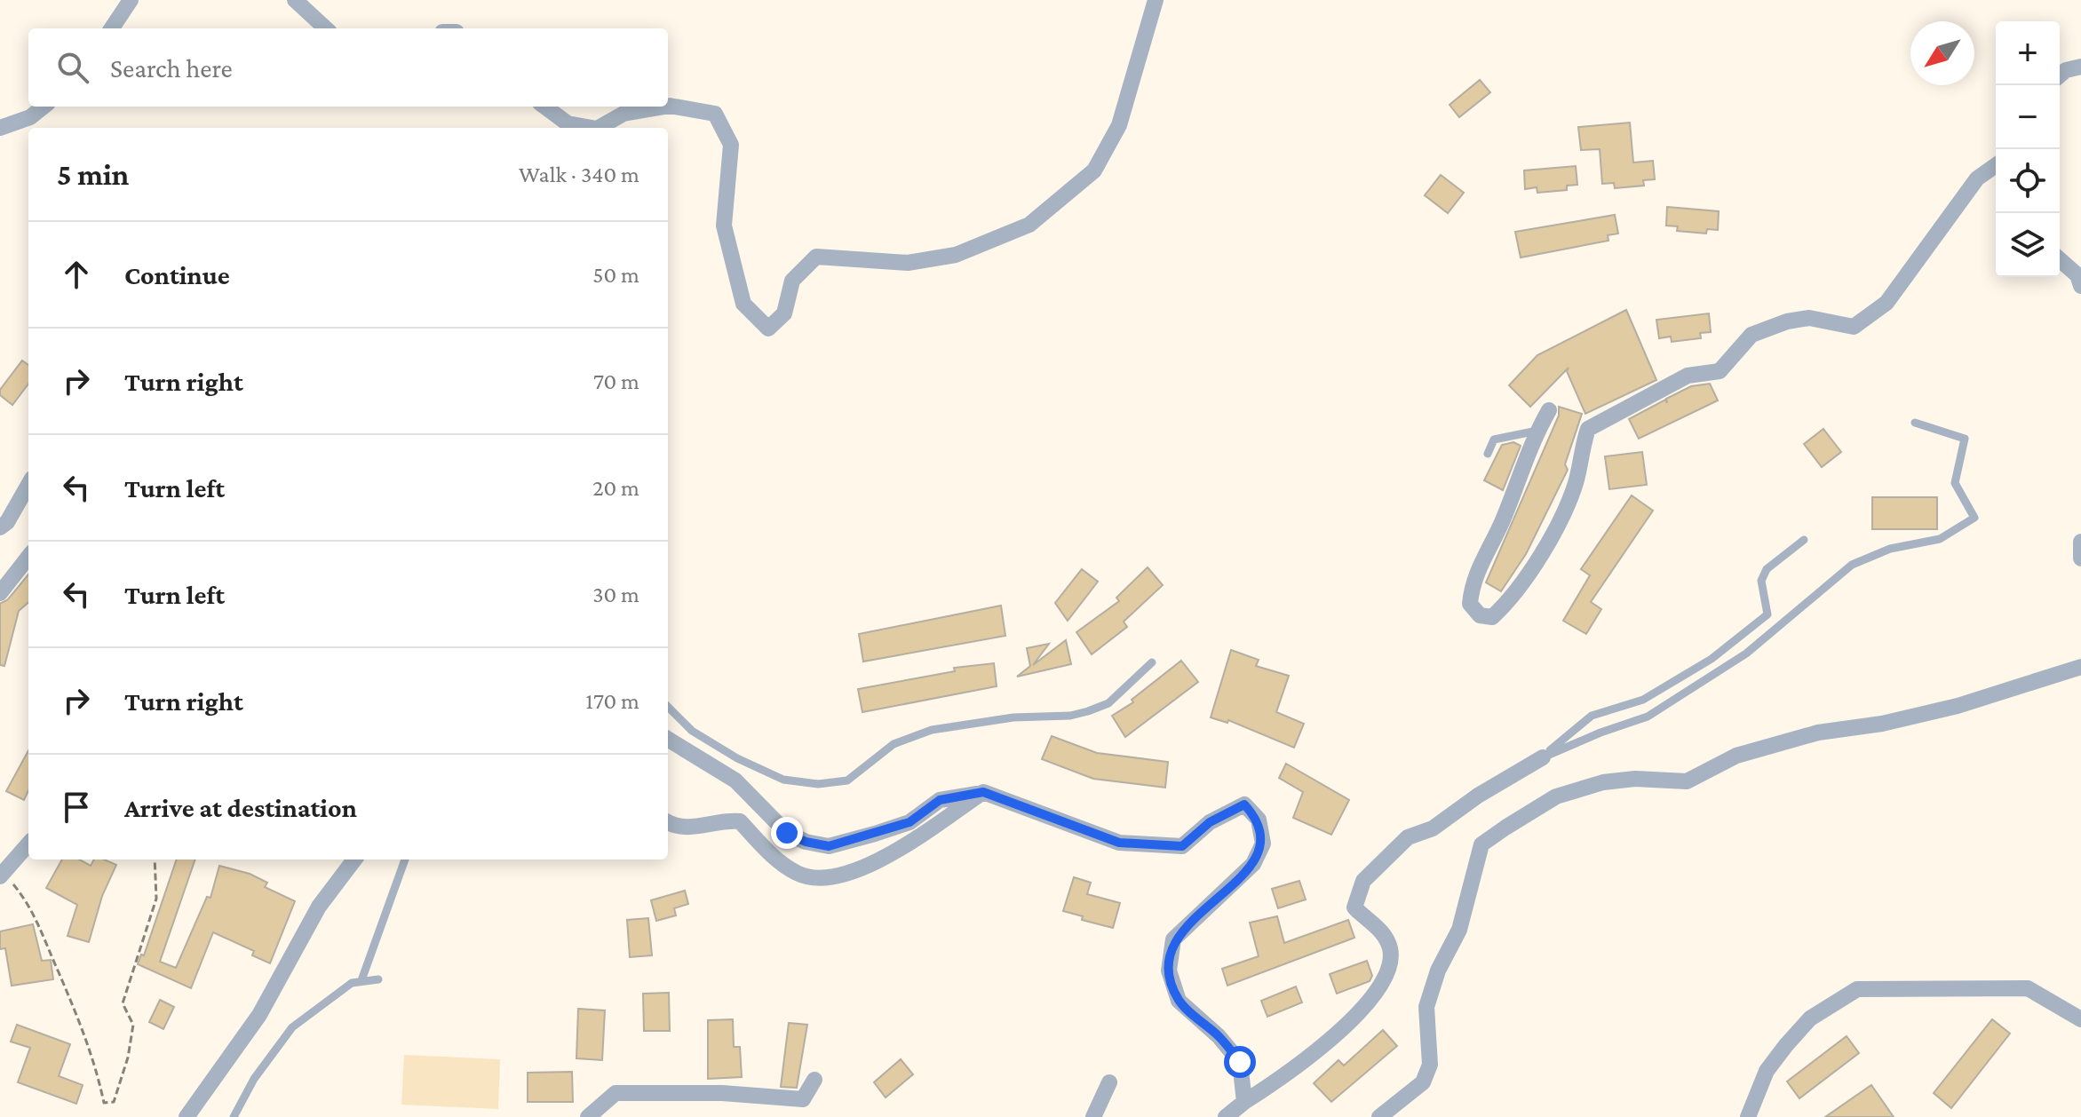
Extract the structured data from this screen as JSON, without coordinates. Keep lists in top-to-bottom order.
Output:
{
  "north": "bottom left",
  "page": {
    "map_buttons": ["+", "−"],
    "search": "Search here",
    "heading": ["5 min", "Walk · 340 m"],
    "list": [
      ["Continue", "50 m"],
      ["Turn right", "70 m"],
      ["Turn left", "20 m"],
      ["Turn left", "30 m"],
      ["Turn right", "170 m"],
      "Arrive at destination"
    ]
  }
}
